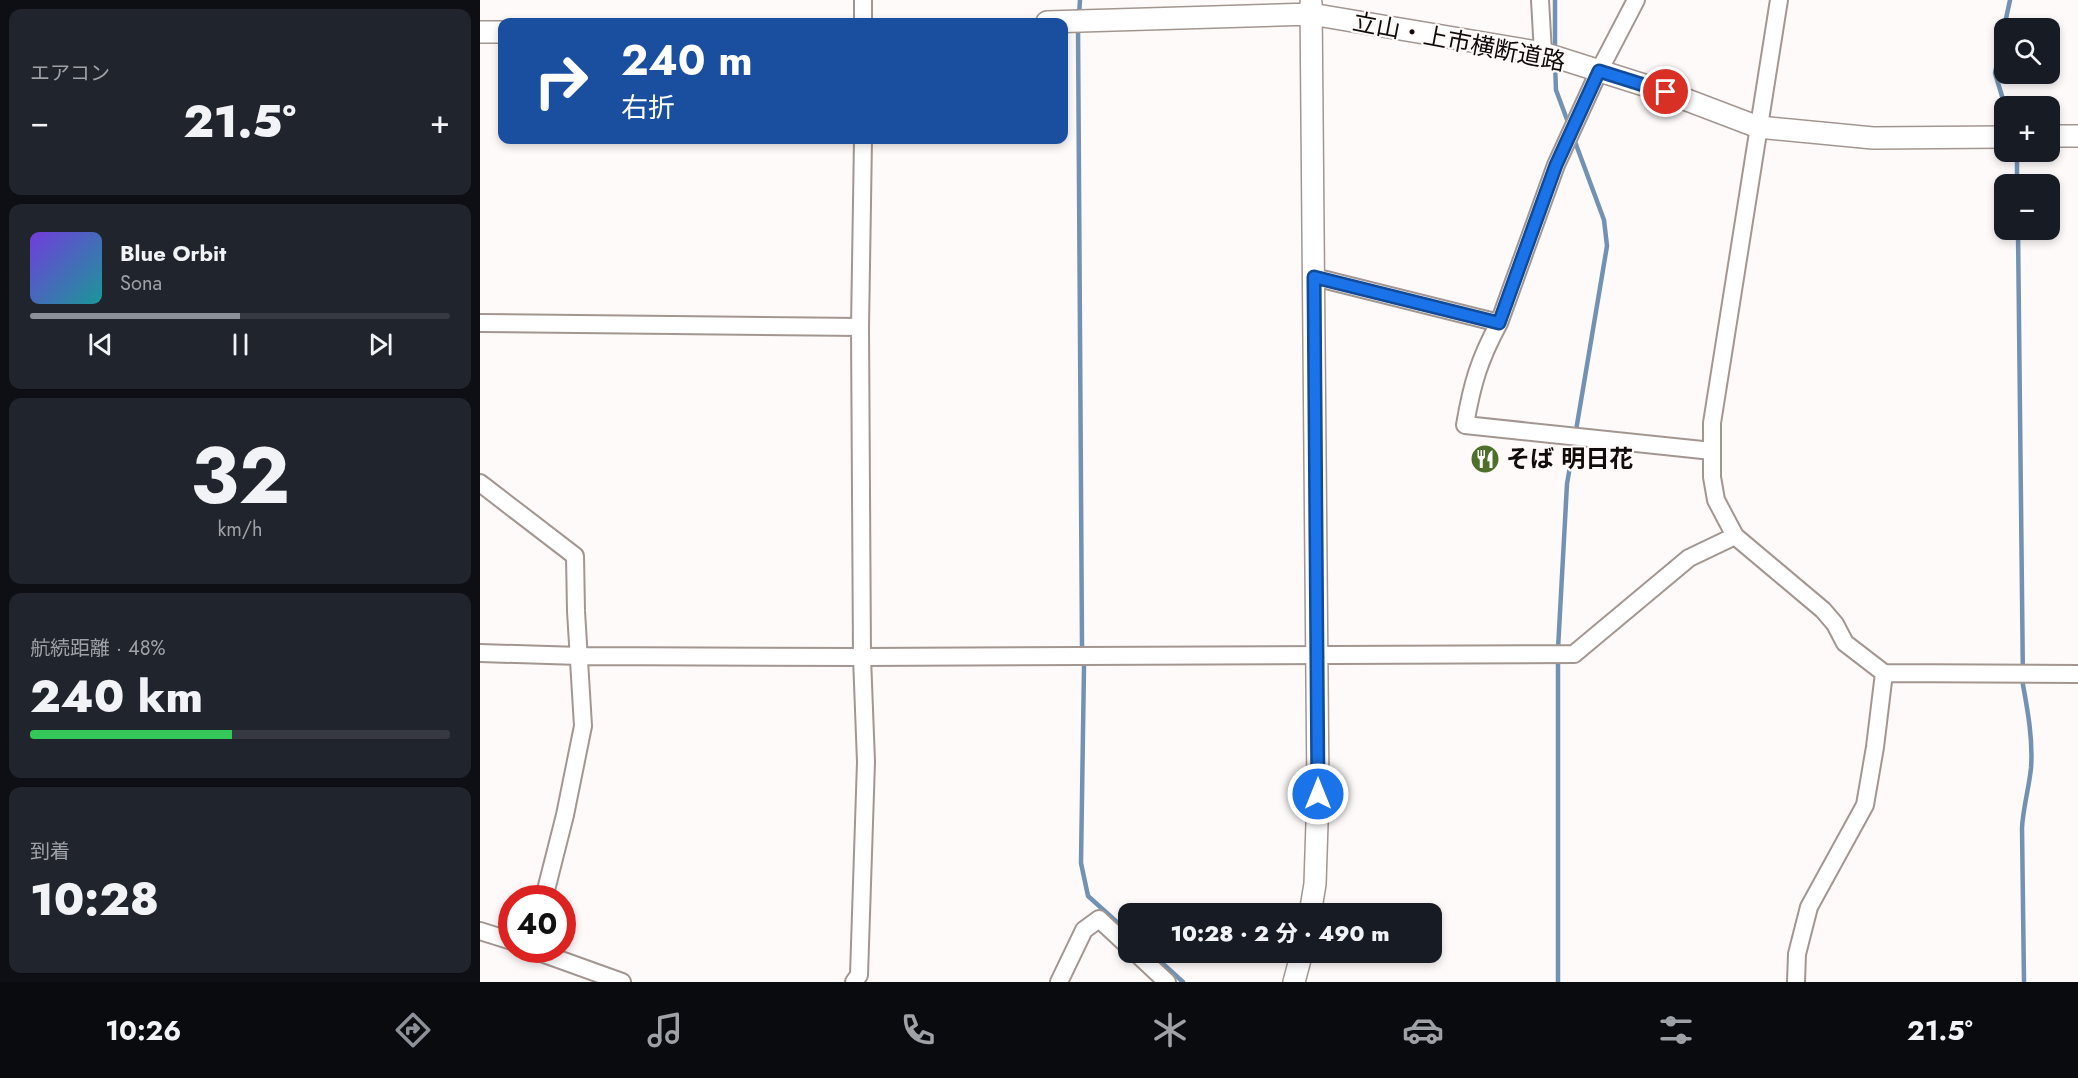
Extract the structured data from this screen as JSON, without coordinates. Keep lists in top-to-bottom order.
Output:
{
  "streets": {
    "street": ["立山・上市横断道路"]
  },
  "places": {
    "restaurant": ["そば 明日花"]
  },
  "page": {
    "tile": [
      "エアコン",
      ["32", "km/h"],
      ["航続距離 · 48%", "240 km"],
      ["到着", "10:28"]
    ],
    "map_buttons": ["+", "−"],
    "turn": ["240 m", "右折"],
    "heat": ["−", "21.5°", "+"],
    "song": ["Blue Orbit", "Sona"],
    "limit": "40",
    "trip": "10:28 · 2 分 · 490 m",
    "tabs": ["10:26", "21.5°"]
  }
}
